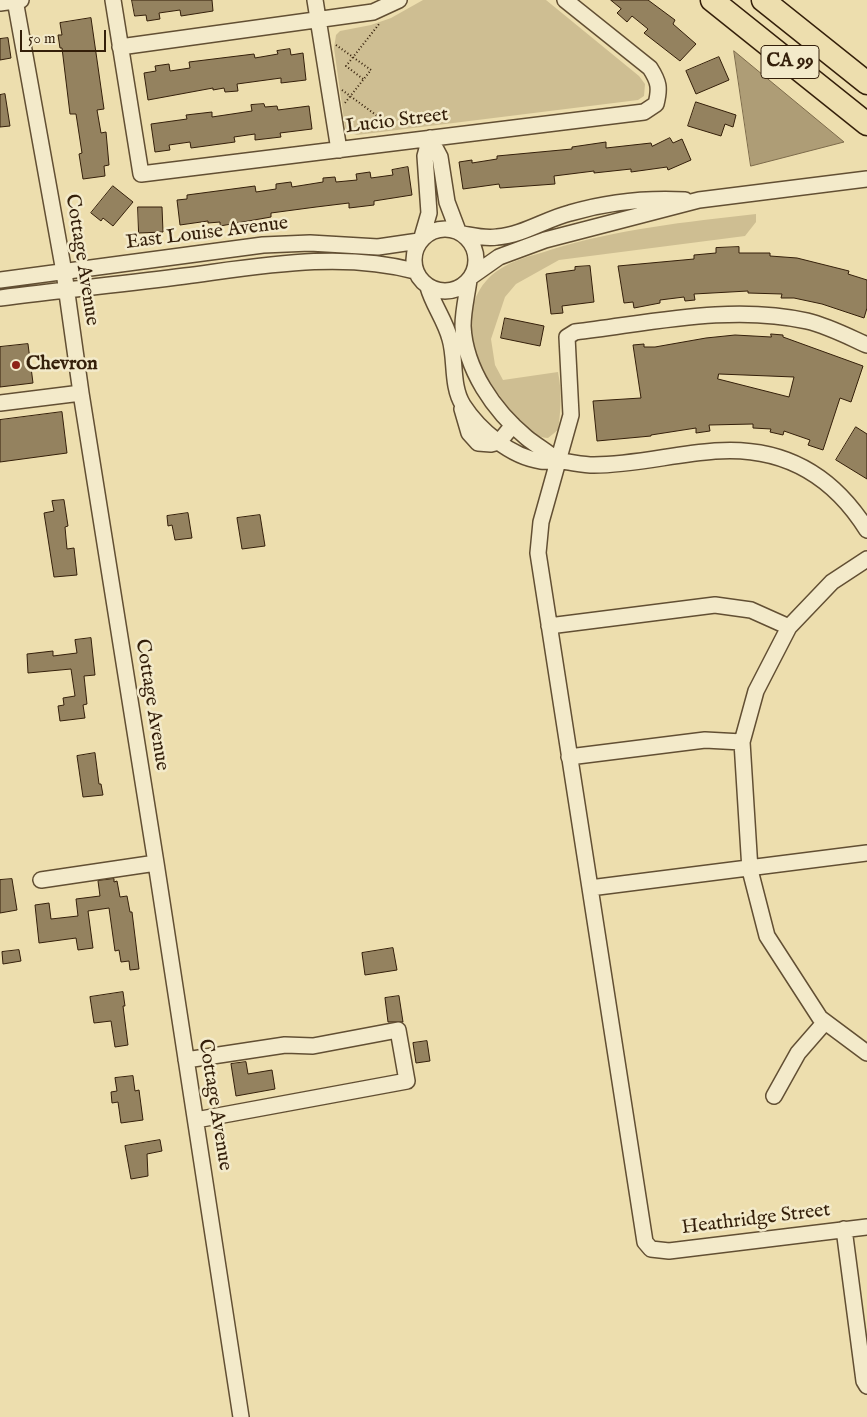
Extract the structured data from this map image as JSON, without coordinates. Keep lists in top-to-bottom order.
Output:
{
  "streets": {
    "highway": ["CA 99"],
    "street": [
      "Lucio Street",
      "East Louise Avenue",
      "Cottage Avenue",
      "Heathridge Street"
    ]
  },
  "crossings": [
    ["East Louise Avenue", "Cottage Avenue"]
  ],
  "places": ["Chevron"],
  "scale_bar": "50 m"
}
